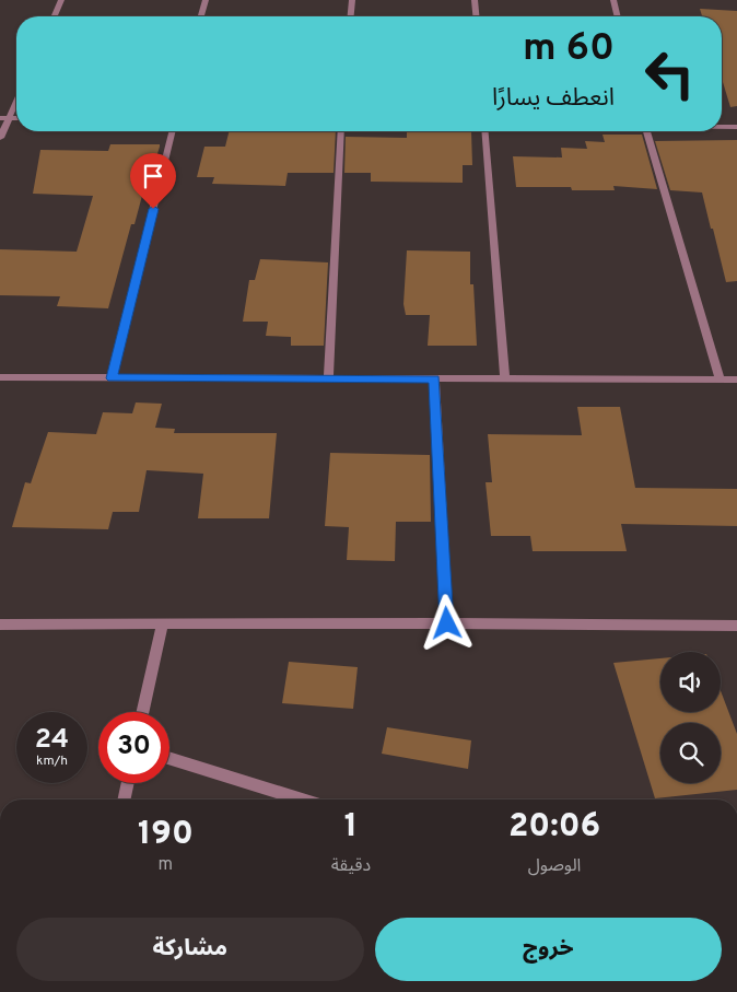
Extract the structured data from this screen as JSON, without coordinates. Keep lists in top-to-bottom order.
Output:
{
  "page": {
    "turn": ["60 m", "انعطف يسارًا"],
    "speed": "24 km/h",
    "limit": "30",
    "eta": [
      "20:06",
      "الوصول",
      "1",
      "دقيقة",
      "190",
      "m"
    ],
    "buttons": ["خروج", "مشاركة"]
  }
}
